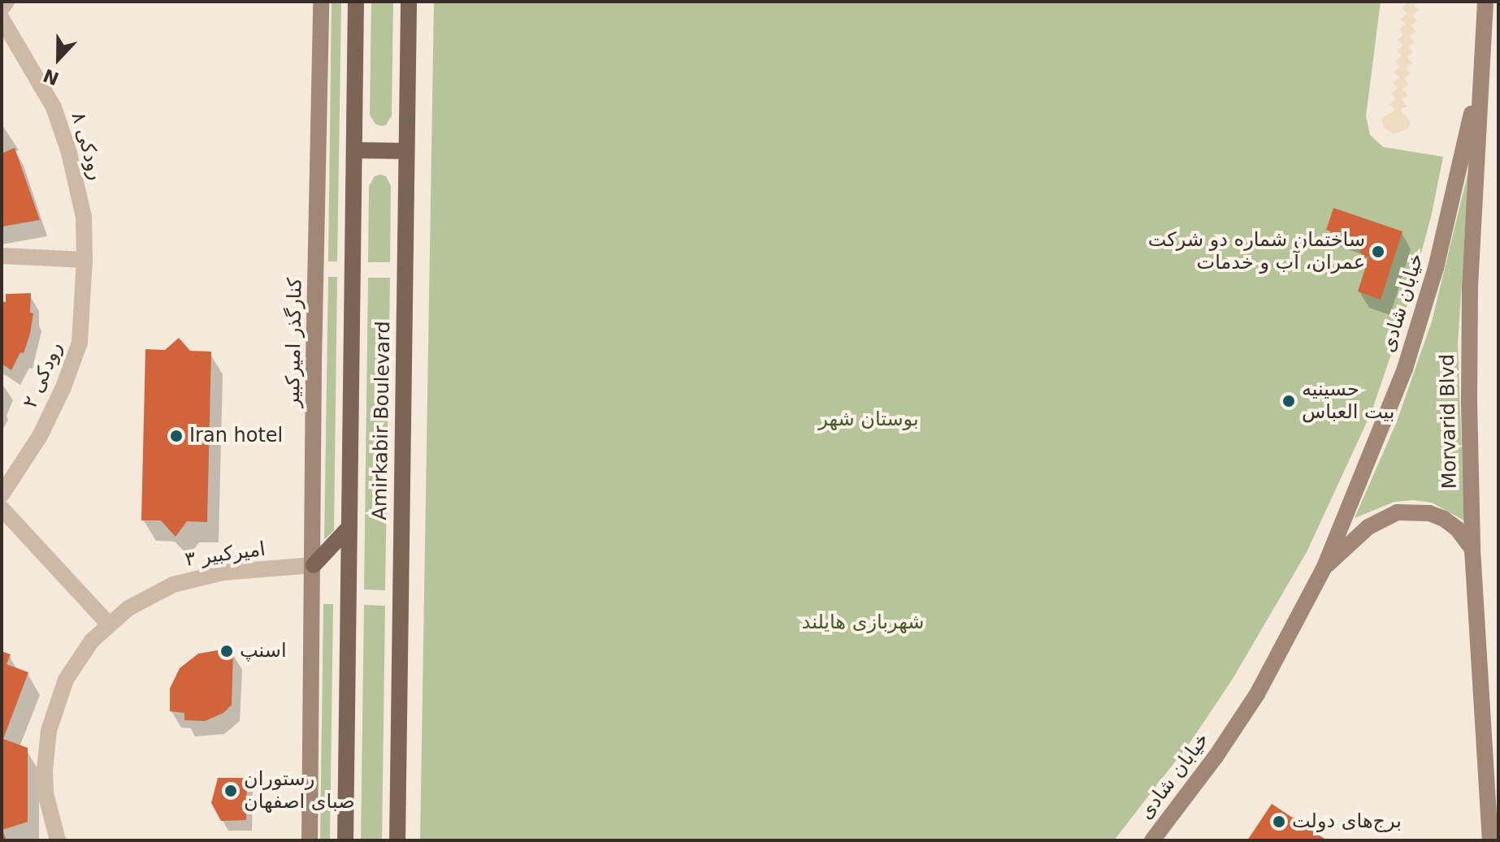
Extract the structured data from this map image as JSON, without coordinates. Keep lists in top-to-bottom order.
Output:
{
  "streets": {
    "main road": ["Amirkabir Boulevard"],
    "street": [
      "رودکی ۸",
      "خیابان شادی",
      "کنارگذر امیرکبیر",
      "رودکی ۲",
      "Morvarid Blvd",
      "امیرکبیر ۳"
    ]
  },
  "crossings": [
    ["رودکی ۸", "رودکی ۲"],
    ["خیابان شادی", "Morvarid Blvd"],
    ["کنارگذر امیرکبیر", "امیرکبیر ۳"]
  ],
  "parks": ["بوستان شهر", "شهربازی هایلند"],
  "places": [
    "ساختمان شماره دو شرکت عمران، آب و خدمات",
    "حسینیه بیت العباس",
    "Iran hotel",
    "اسنپ",
    "رستوران صبای اصفهان",
    "برج‌های دولت"
  ],
  "north": "bottom"
}
